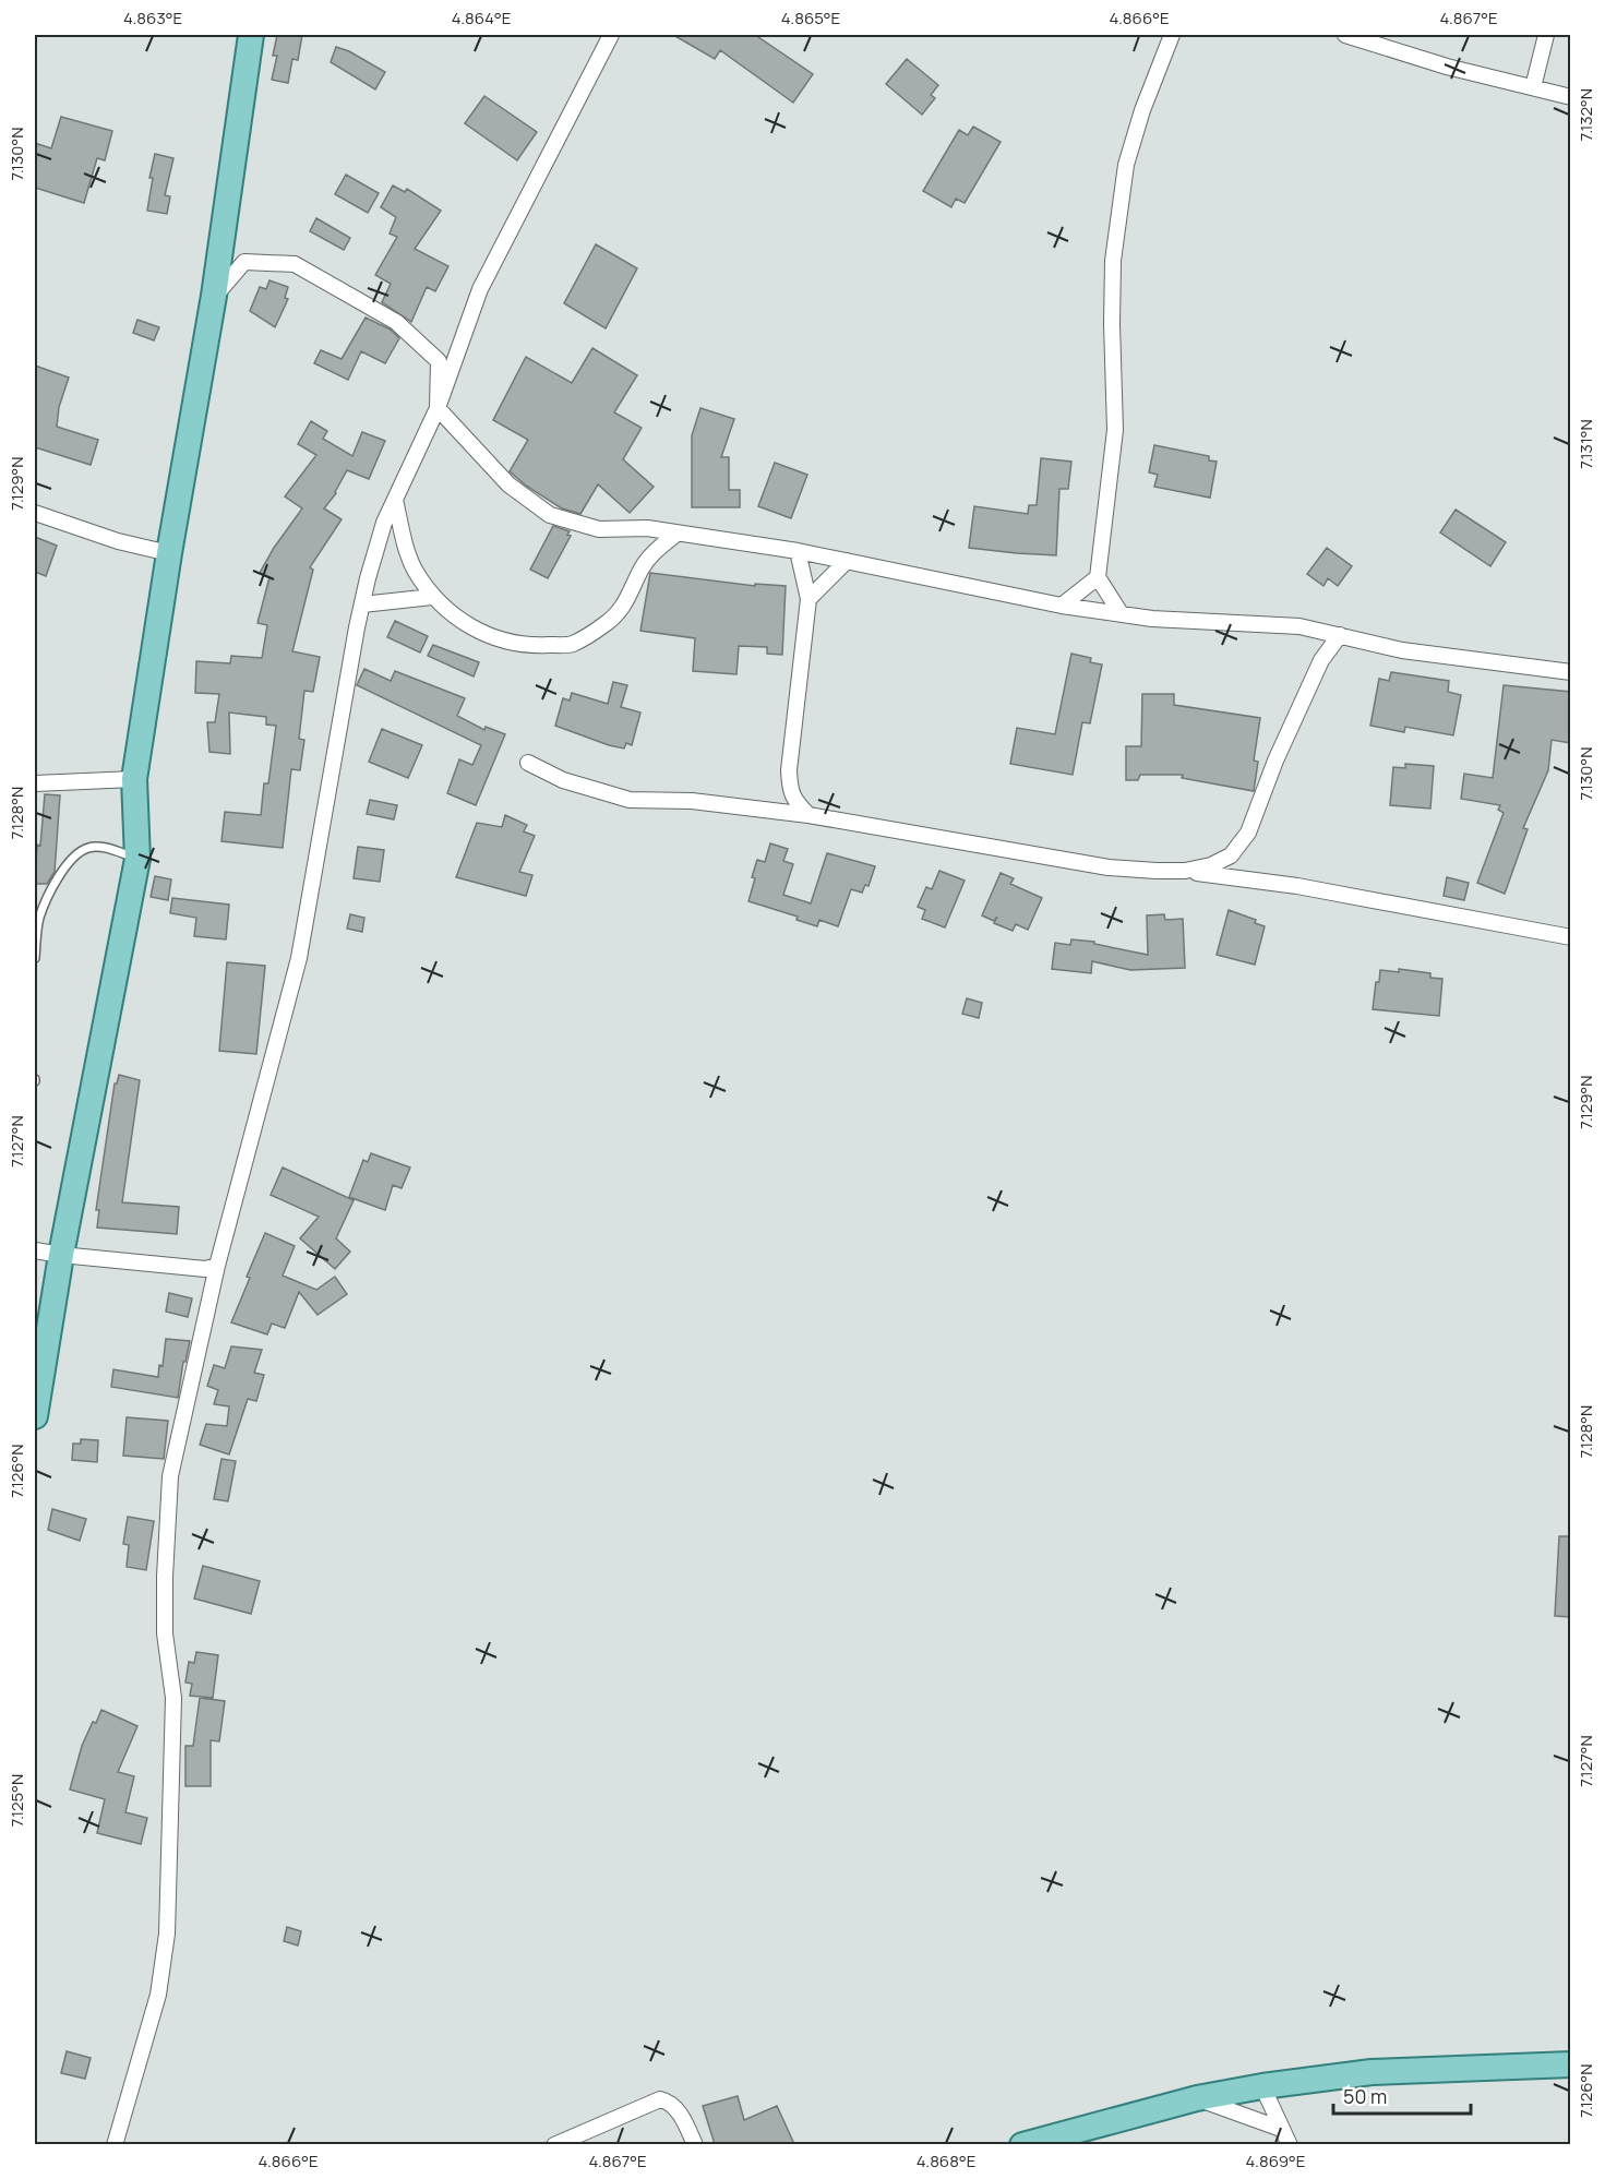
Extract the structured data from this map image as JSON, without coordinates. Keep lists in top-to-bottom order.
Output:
{
  "scale_bar": "50 m",
  "coordinates": [
    "4.863°E",
    "4.864°E",
    "4.865°E",
    "4.866°E",
    "4.867°E",
    "7.132°N",
    "7.130°N",
    "7.131°N",
    "7.129°N",
    "7.128°N",
    "7.127°N",
    "7.126°N",
    "7.125°N",
    "4.868°E",
    "4.869°E"
  ]
}
